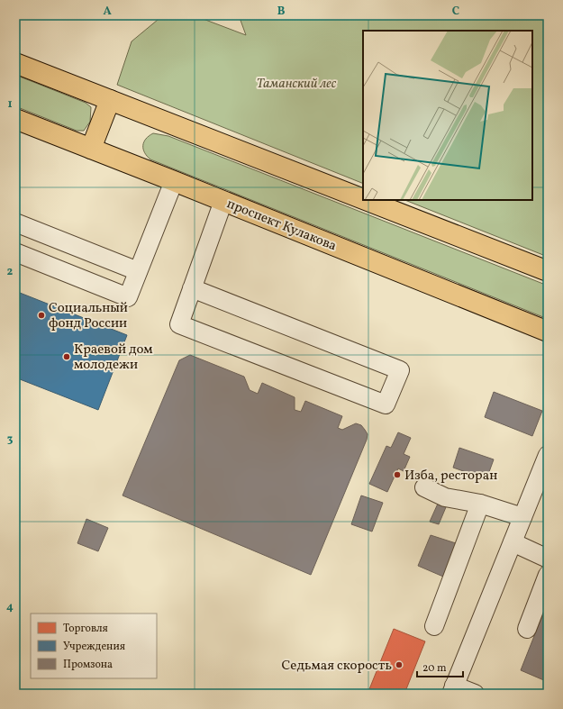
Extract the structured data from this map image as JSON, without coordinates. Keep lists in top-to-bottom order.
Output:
{
  "streets": {
    "main road": ["проспект Кулакова"]
  },
  "parks": ["Таманский лес"],
  "places": [
    "Социальный фонд России",
    "Краевой дом молодежи",
    "Изба, ресторан",
    "Седьмая скорость"
  ],
  "legend": ["Торговля", "Учреждения", "Промзона"],
  "scale_bar": "20 m",
  "grid": {
    "columns": ["A", "B", "C"],
    "rows": [
      "1",
      "2",
      "3",
      "4"
    ]
  }
}
